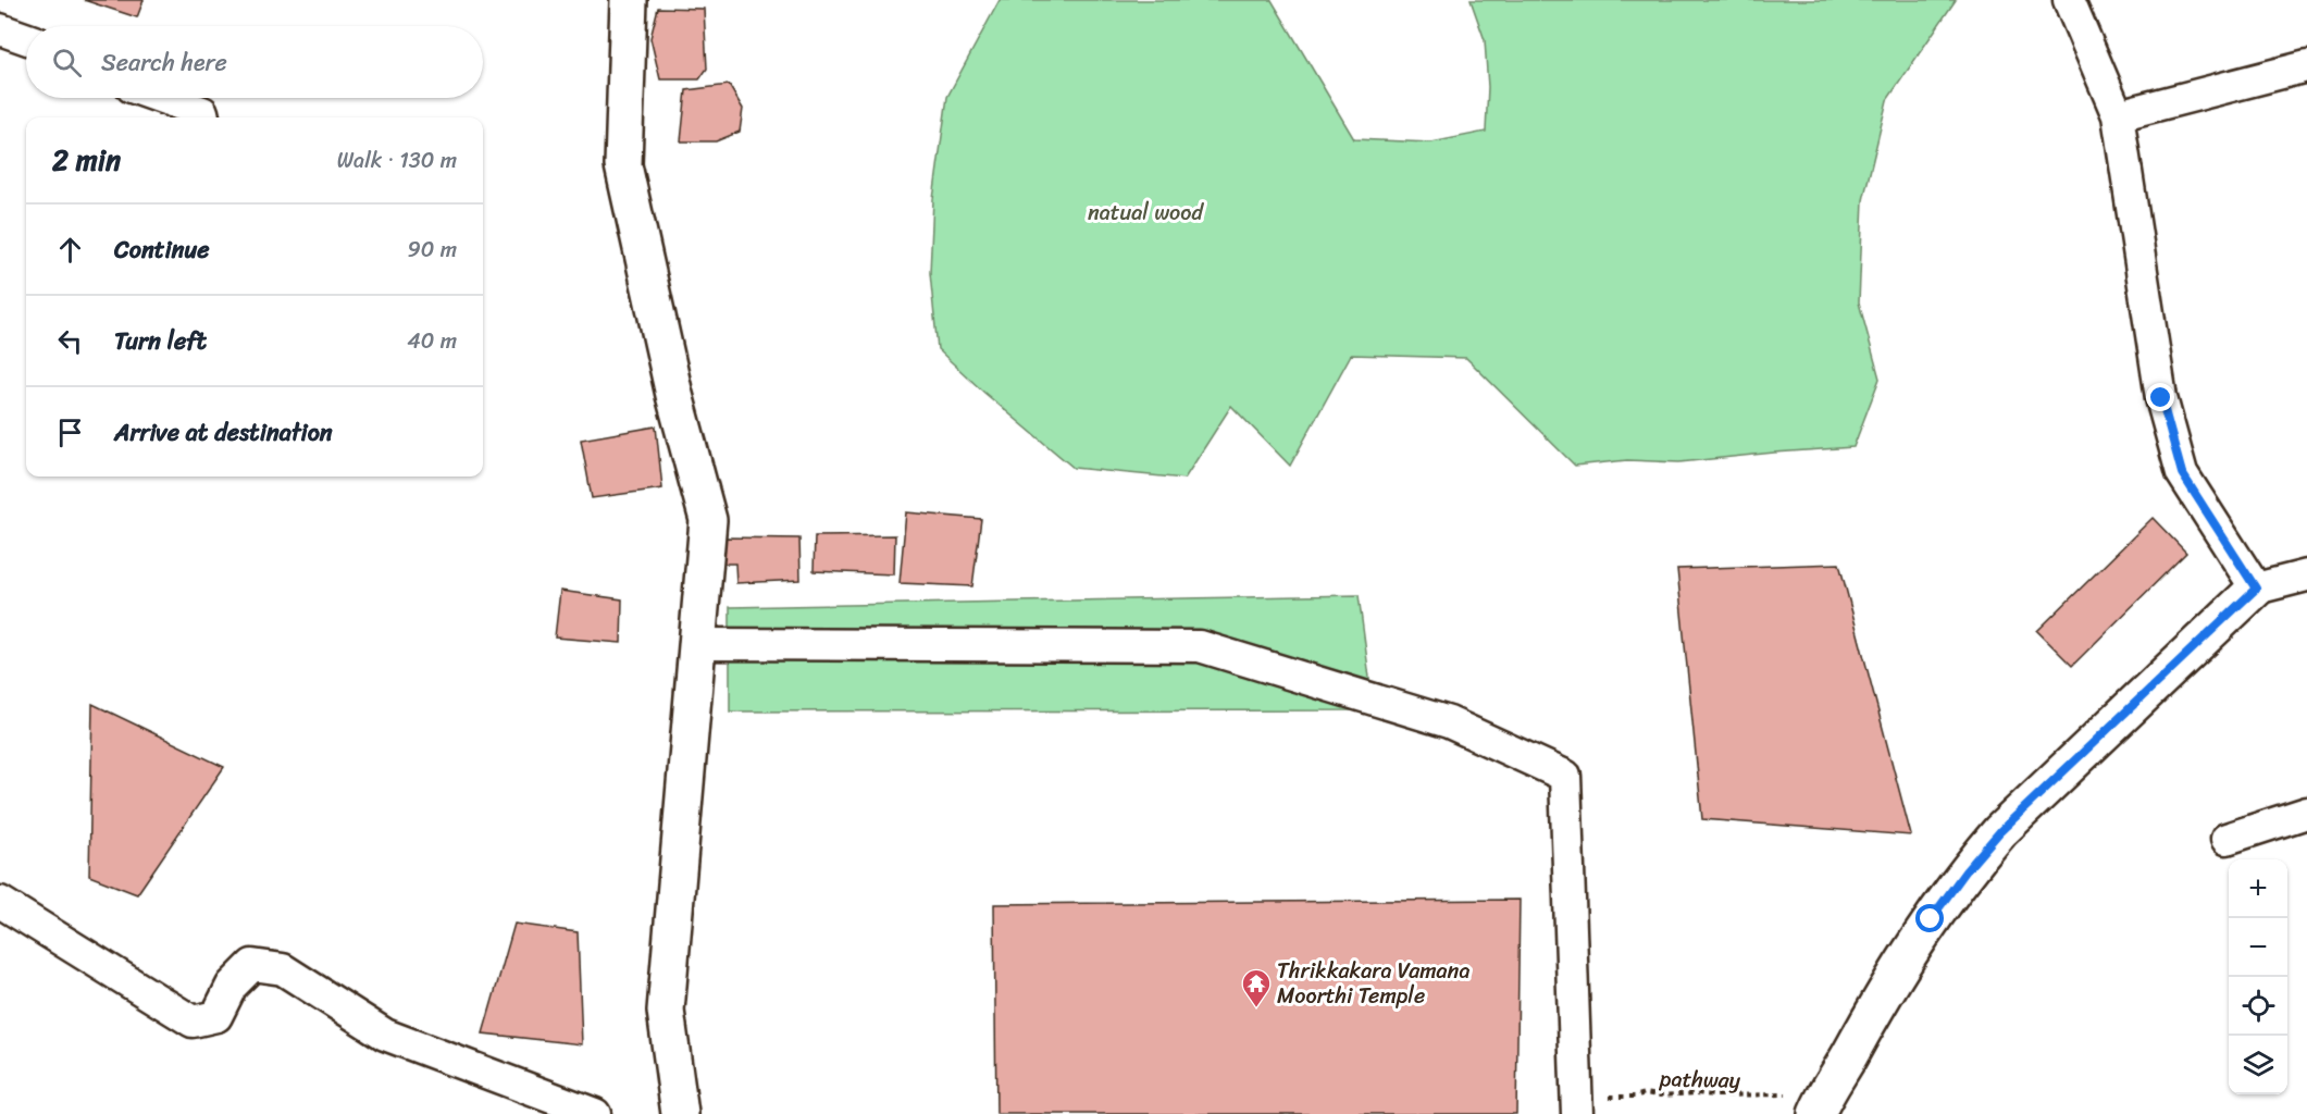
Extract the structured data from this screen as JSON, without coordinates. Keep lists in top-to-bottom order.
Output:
{
  "streets": {
    "path": ["pathway"]
  },
  "parks": ["natual wood"],
  "places": {
    "temple": ["Thrikkakara Vamana Moorthi Temple"]
  },
  "page": {
    "search": "Search here",
    "heading": ["2 min", "Walk · 130 m"],
    "list": [
      ["Continue", "90 m"],
      ["Turn left", "40 m"],
      "Arrive at destination"
    ],
    "map_buttons": ["+", "−"]
  }
}
